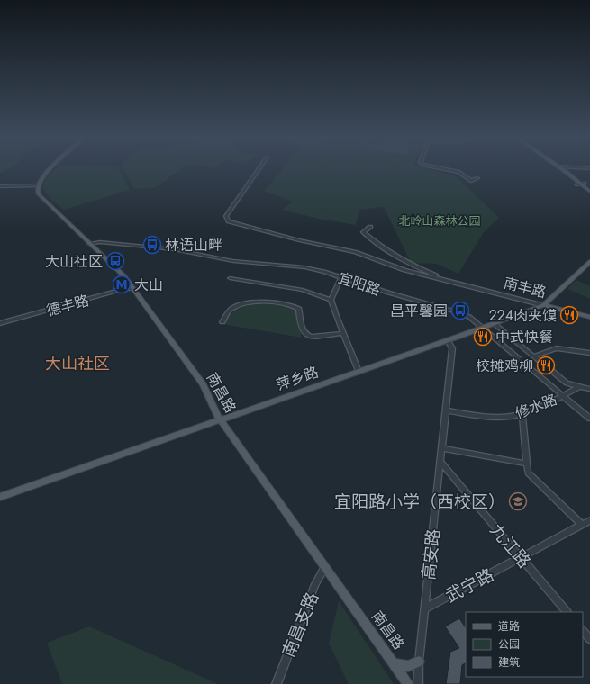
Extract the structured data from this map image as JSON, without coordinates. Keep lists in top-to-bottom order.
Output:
{
  "streets": {
    "main road": ["南丰路", "萍乡路", "南昌路"],
    "street": [
      "宜阳路",
      "德丰路",
      "修水路",
      "九江路",
      "高安路",
      "武宁路",
      "南昌支路"
    ]
  },
  "crossings": [
    ["宜阳路", "萍乡路"],
    ["宜阳路", "南昌路"],
    ["宜阳路", "修水路"],
    ["南丰路", "萍乡路"],
    ["德丰路", "南昌路"],
    ["萍乡路", "南昌路"],
    ["萍乡路", "高安路"],
    ["南昌路", "南昌支路"],
    ["修水路", "高安路"],
    ["九江路", "高安路"],
    ["九江路", "武宁路"],
    ["高安路", "武宁路"]
  ],
  "districts": ["大山社区"],
  "parks": ["北岭山森林公园"],
  "places": {
    "bus stop": ["林语山畔", "大山社区", "昌平馨园"],
    "metro station": ["大山"],
    "restaurant": ["224肉夹馍", "中式快餐", "校摊鸡柳"],
    "school or university": ["宜阳路小学（西校区）"]
  },
  "legend": ["道路", "公园", "建筑"]
}
